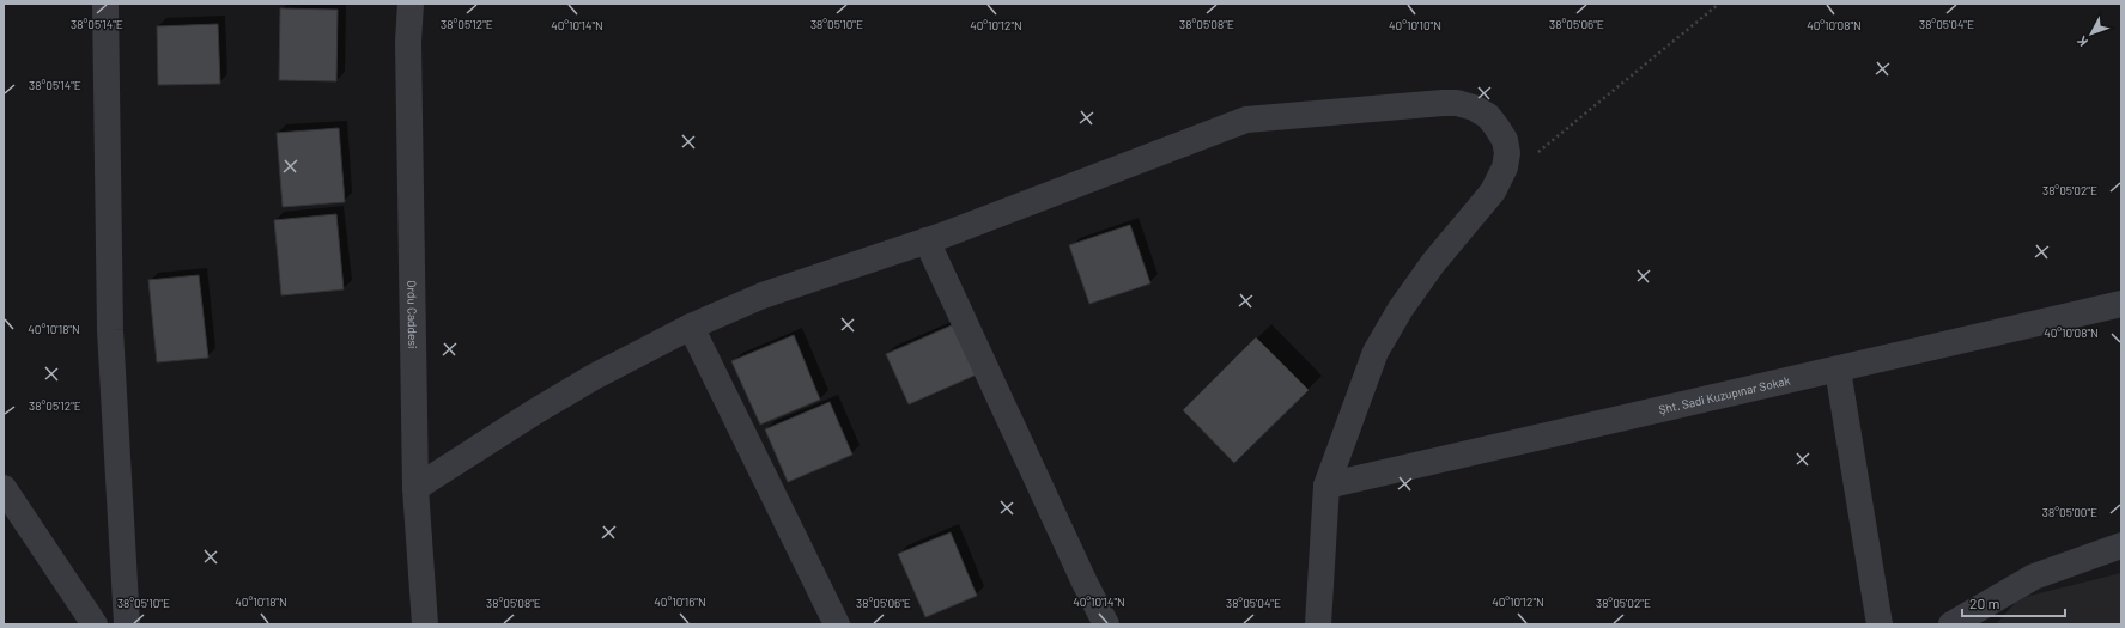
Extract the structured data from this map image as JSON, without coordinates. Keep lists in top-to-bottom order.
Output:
{
  "streets": {
    "street": ["Ordu Caddesi", "Şht. Sadi Kuzupınar Sokak"]
  },
  "scale_bar": "20 m",
  "north": "bottom left",
  "coordinates": [
    "38°05'14\"E",
    "38°05'12\"E",
    "38°05'10\"E",
    "38°05'08\"E",
    "38°05'06\"E",
    "38°05'04\"E",
    "40°10'14\"N",
    "40°10'12\"N",
    "40°10'10\"N",
    "40°10'08\"N",
    "38°05'02\"E",
    "40°10'18\"N",
    "38°05'00\"E",
    "40°10'16\"N"
  ]
}
